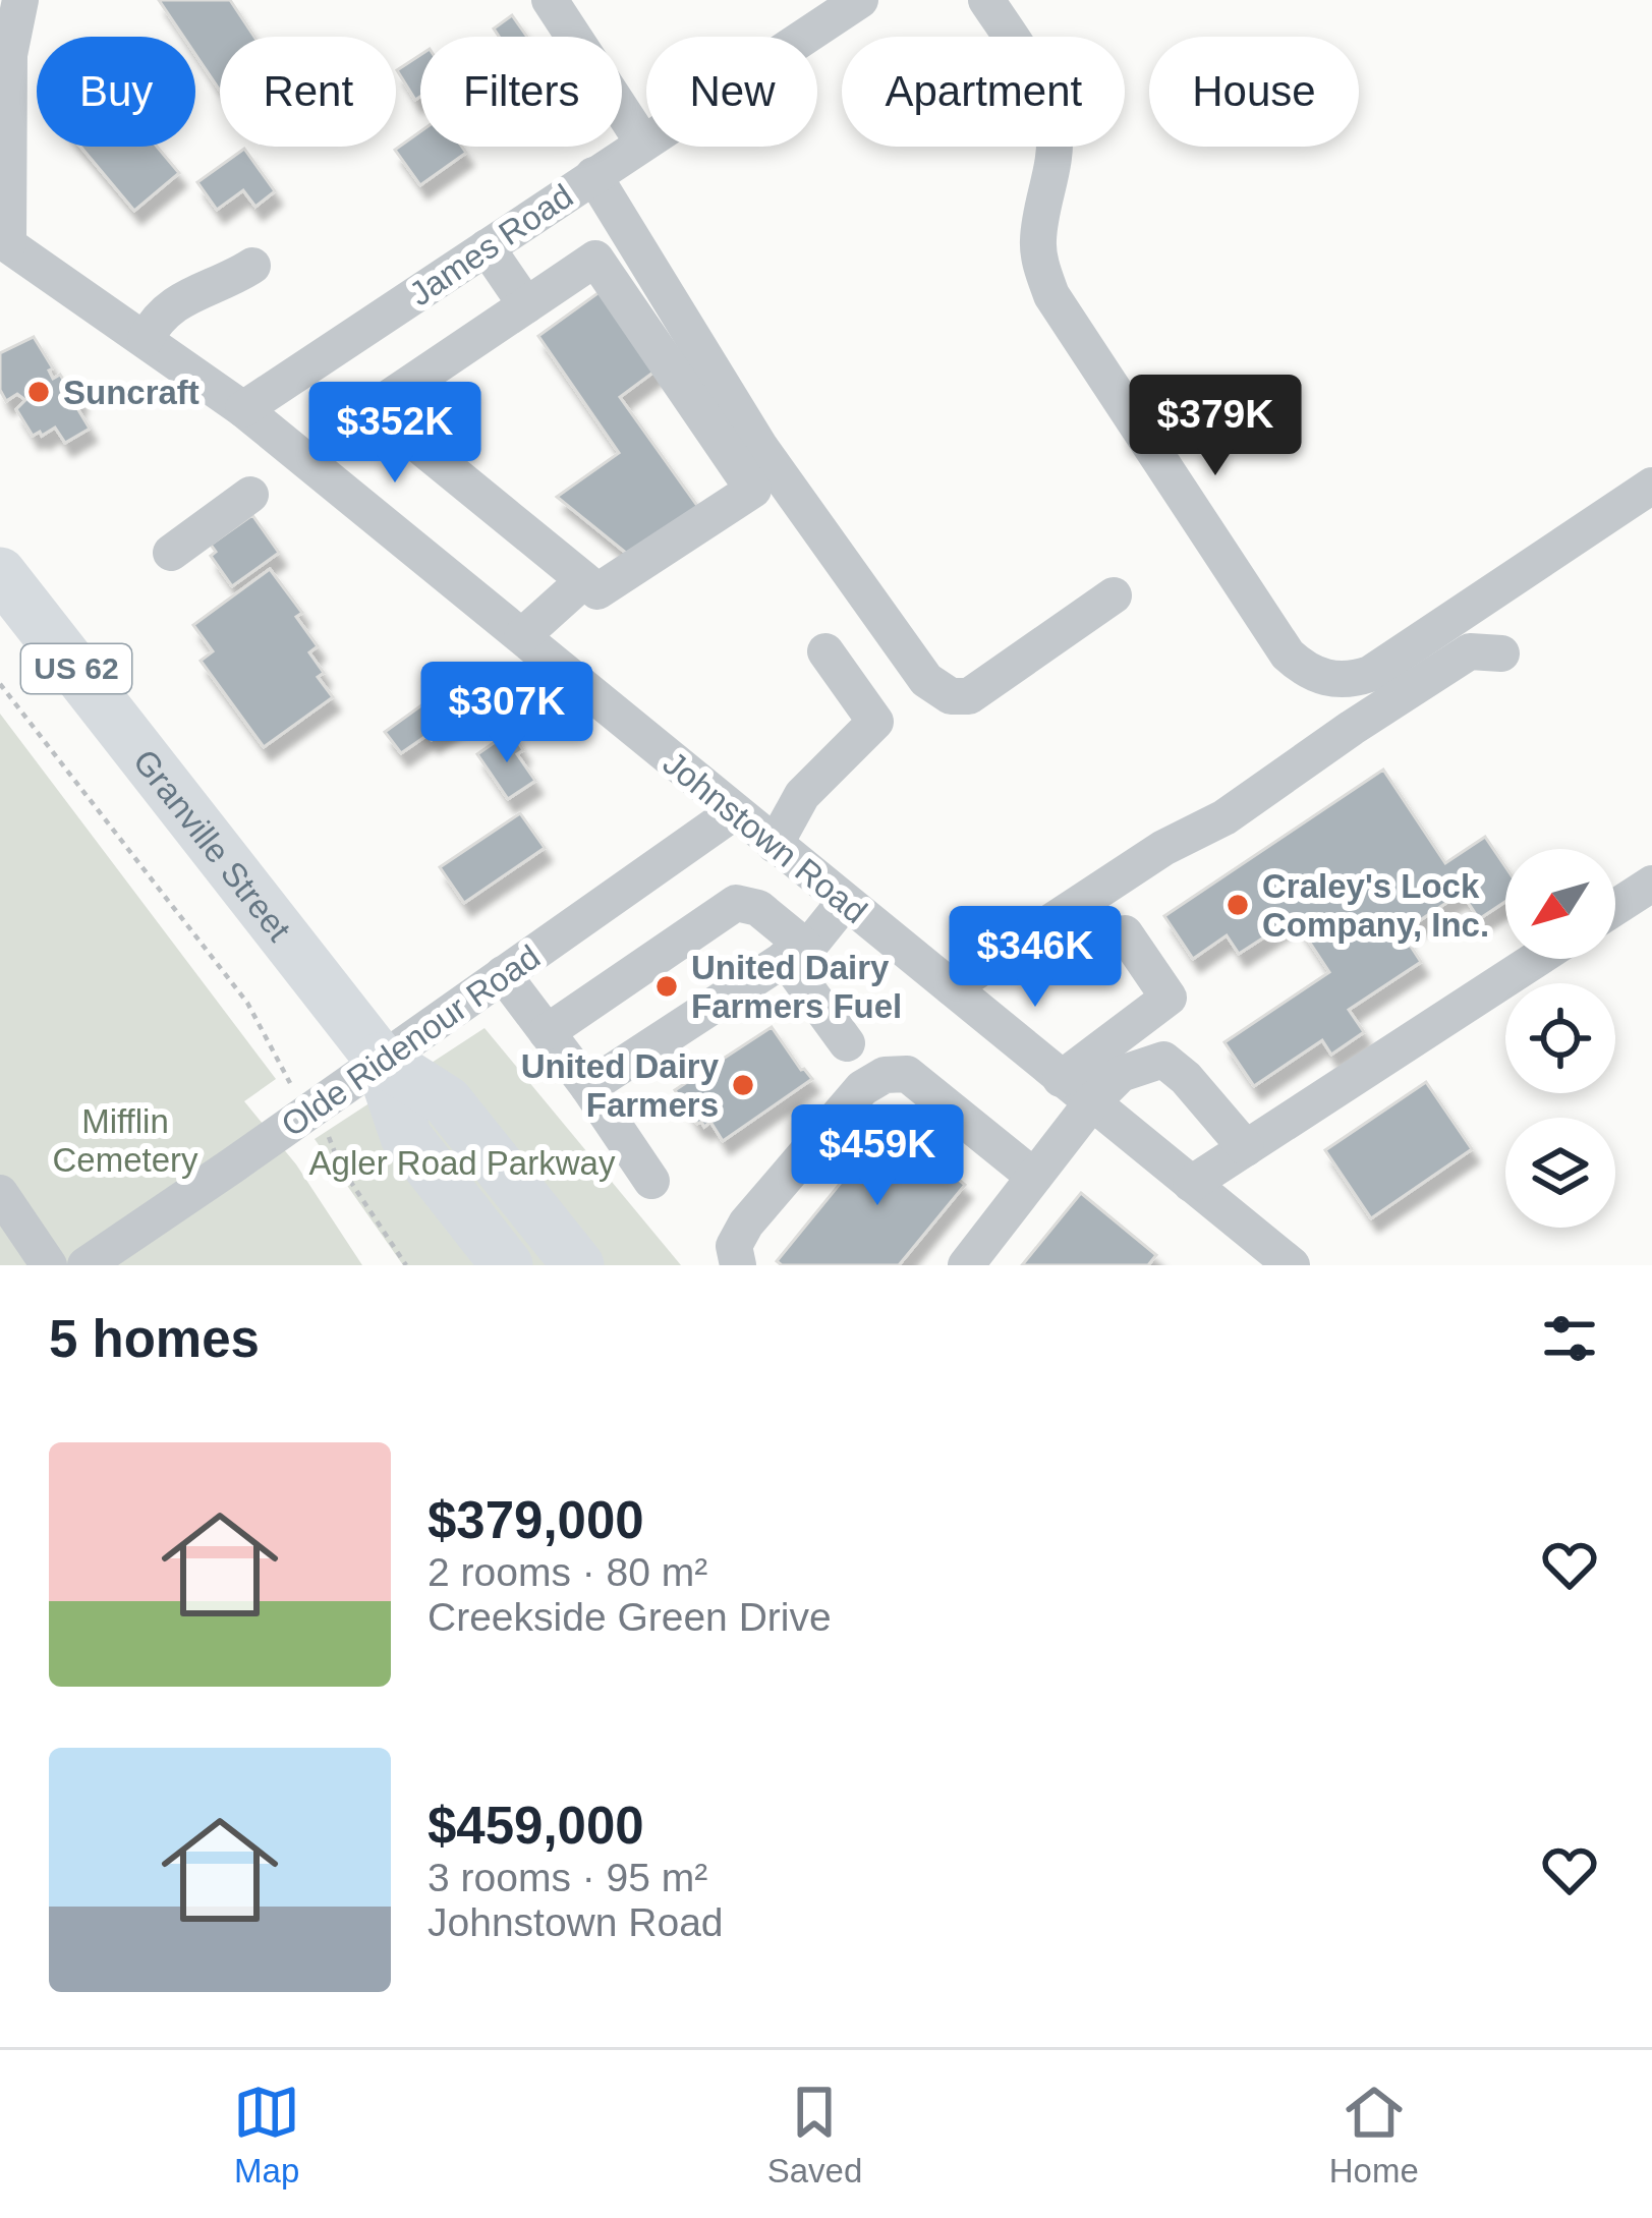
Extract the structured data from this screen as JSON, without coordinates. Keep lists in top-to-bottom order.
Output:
{
  "streets": {
    "highway": ["US 62", "Granville Street"],
    "street": ["James Road", "Johnstown Road", "Olde Ridenour Road"]
  },
  "crossings": [
    ["James Road", "Johnstown Road"],
    ["US 62", "Granville Street"],
    ["US 62", "Olde Ridenour Road"],
    ["Johnstown Road", "Olde Ridenour Road"],
    ["Granville Street", "Olde Ridenour Road"]
  ],
  "parks": ["Mifflin Cemetery", "Agler Road Parkway"],
  "places": [
    "Suncraft",
    "Craley's Lock Company, Inc.",
    "United Dairy Farmers Fuel",
    "United Dairy Farmers"
  ],
  "north": "bottom left",
  "page": {
    "chip": [
      "Buy",
      "Rent",
      "Filters",
      "New",
      "Apartment",
      "House"
    ],
    "price": [
      "$379K",
      "$352K",
      "$307K",
      "$346K",
      "$459K"
    ],
    "heading": "5 homes",
    "list": [
      {
        "name": "$379,000",
        "note": "2 rooms · 80 m² · Creekside Green Drive"
      },
      {
        "name": "$459,000",
        "note": "3 rooms · 95 m² · Johnstown Road"
      }
    ],
    "tabs": ["Map", "Saved", "Home"]
  }
}
